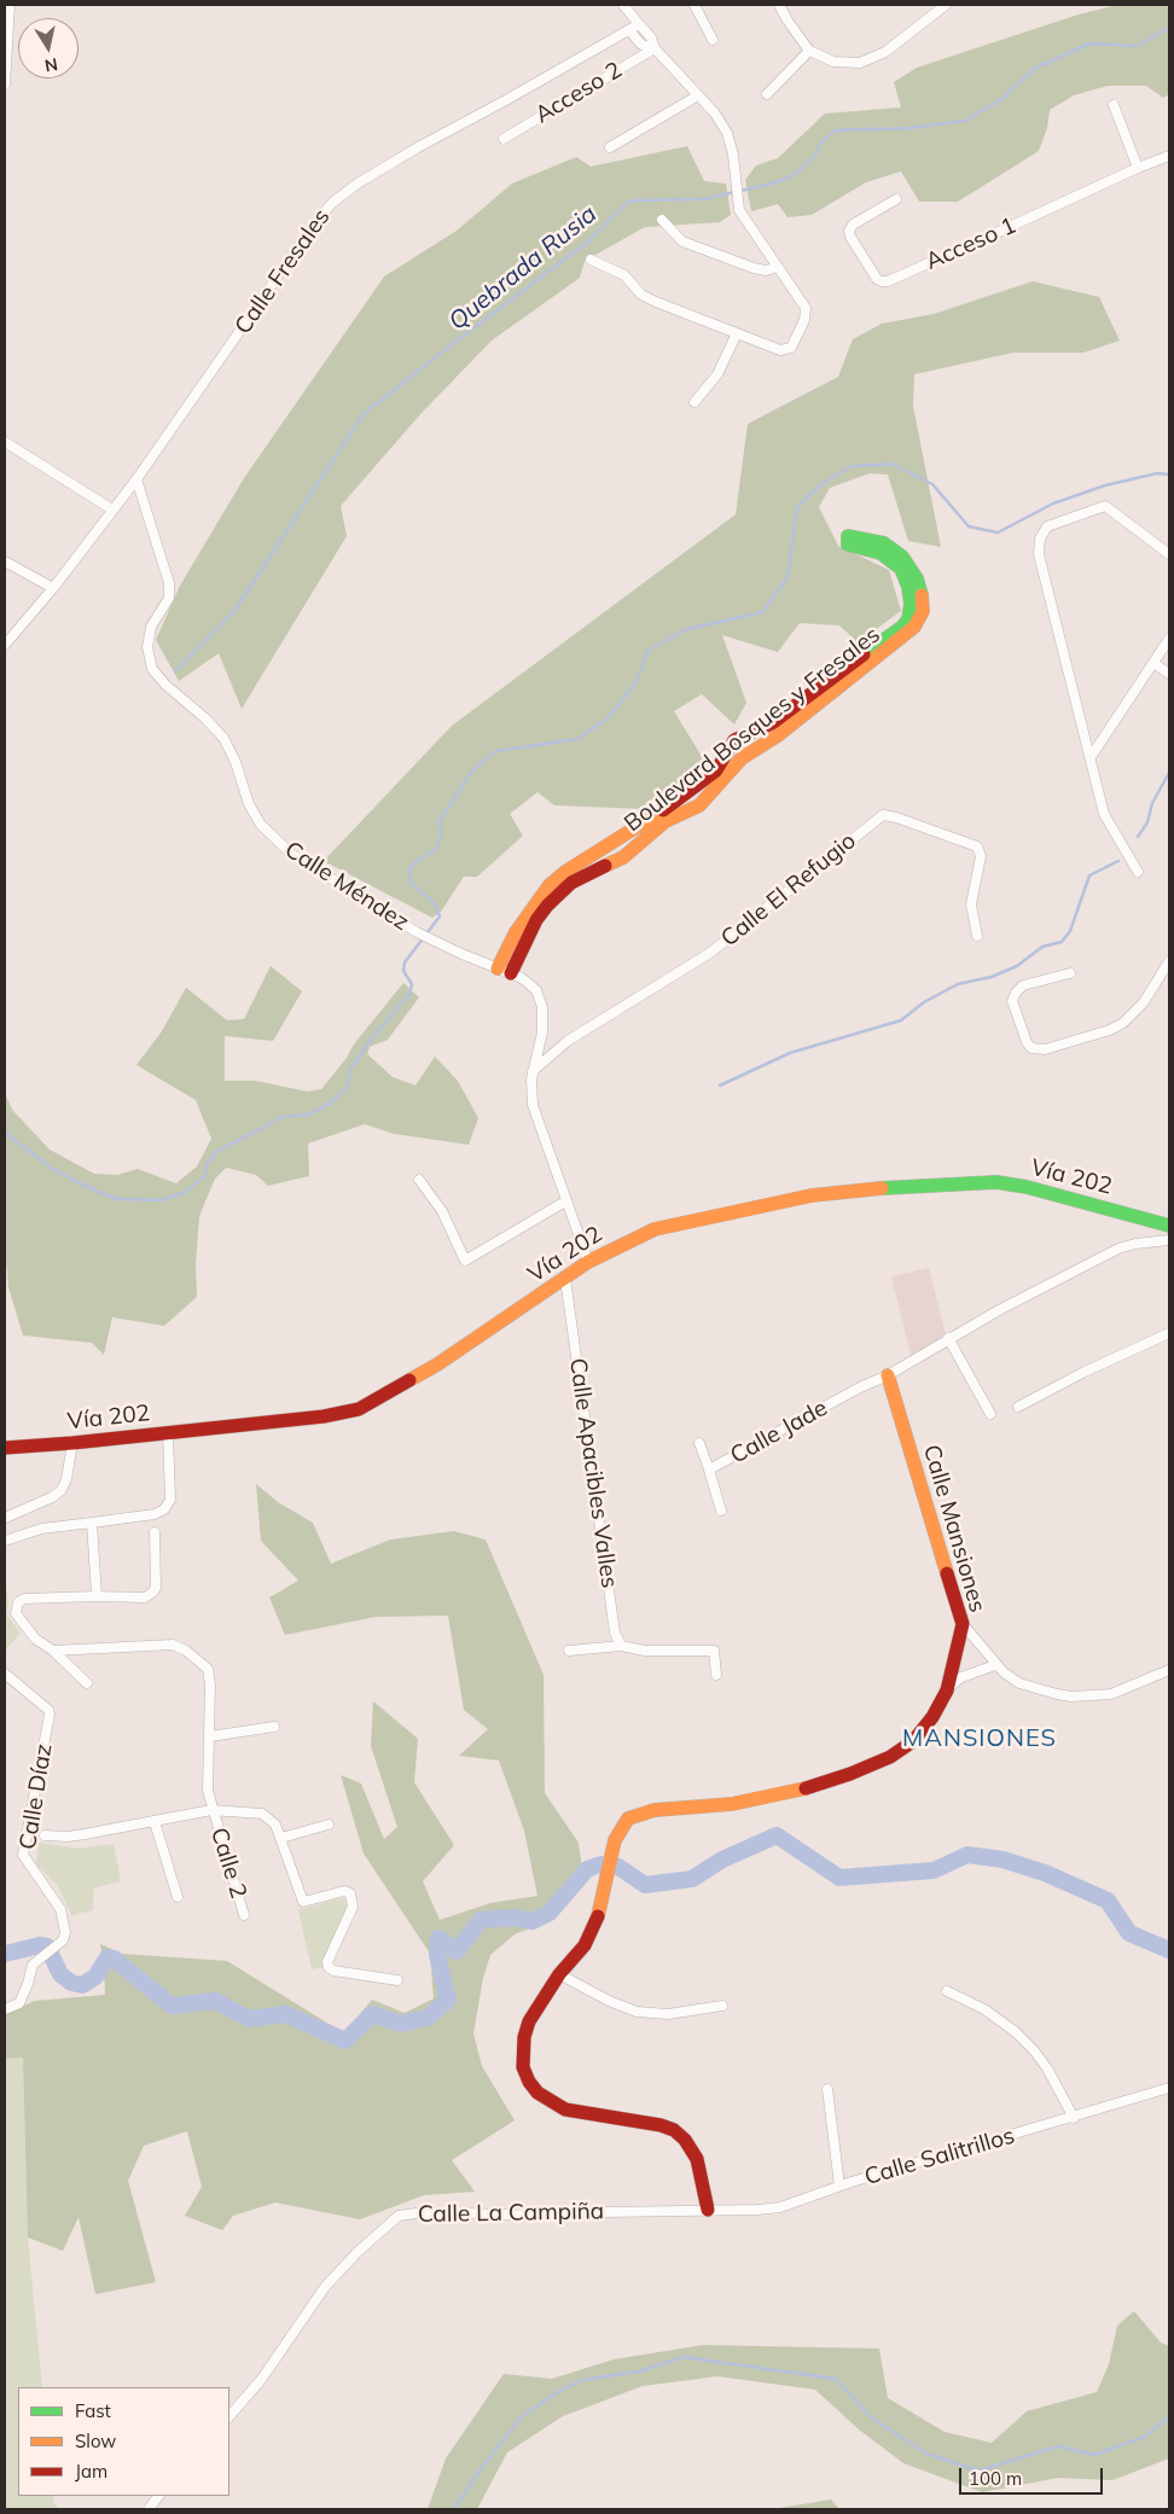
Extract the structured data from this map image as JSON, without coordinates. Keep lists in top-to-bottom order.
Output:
{
  "streets": {
    "street": [
      "Acceso 2",
      "Acceso 1",
      "Calle Fresales",
      "Boulevard Bosques y Fresales",
      "Calle Méndez",
      "Calle El Refugio",
      "Vía 202",
      "Calle Jade",
      "Calle Apacibles Valles",
      "Calle Mansiones",
      "Calle Díaz",
      "Calle 2",
      "Calle Salitrillos",
      "Calle La Campiña"
    ]
  },
  "crossings": [
    ["Calle Fresales", "Calle Méndez"],
    ["Boulevard Bosques y Fresales", "Calle Méndez"],
    ["Calle Méndez", "Calle El Refugio"],
    ["Calle Méndez", "Vía 202"],
    ["Vía 202", "Calle Apacibles Valles"],
    ["Calle Jade", "Calle Mansiones"],
    ["Calle Mansiones", "Calle Salitrillos"],
    ["Calle Mansiones", "Calle La Campiña"],
    ["Calle Salitrillos", "Calle La Campiña"]
  ],
  "districts": ["MANSIONES"],
  "water": ["Quebrada Rusia"],
  "legend": ["Fast", "Slow", "Jam"],
  "scale_bar": "100 m",
  "north": "bottom"
}
